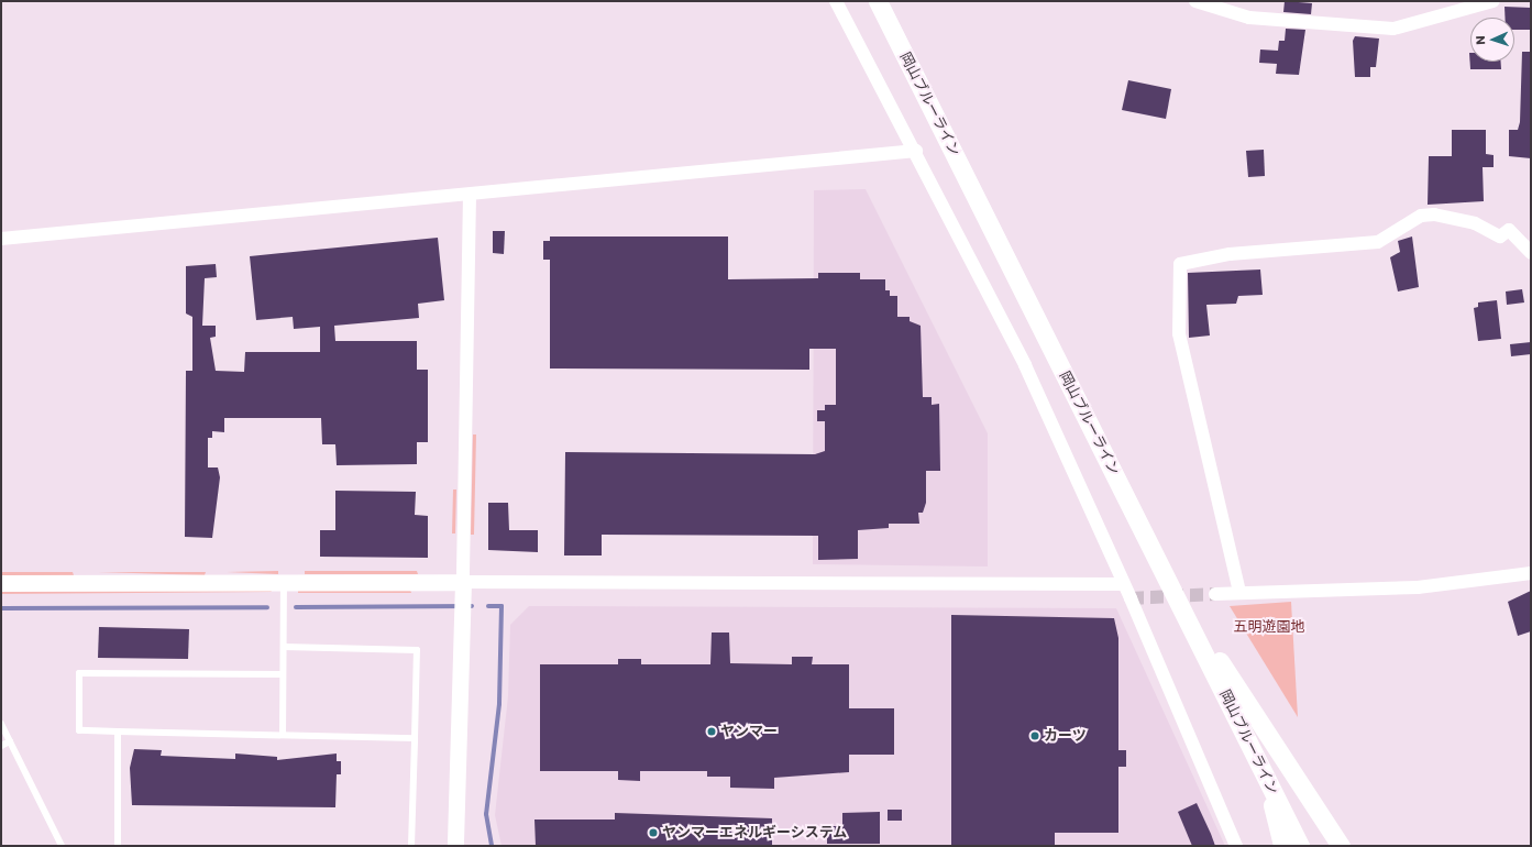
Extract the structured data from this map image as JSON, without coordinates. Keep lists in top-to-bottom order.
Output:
{
  "streets": {
    "main road": ["岡山ブルーライン"]
  },
  "parks": ["五明遊園地"],
  "places": ["ヤンマー", "カーツ", "ヤンマーエネルギーシステム"],
  "north": "left"
}
